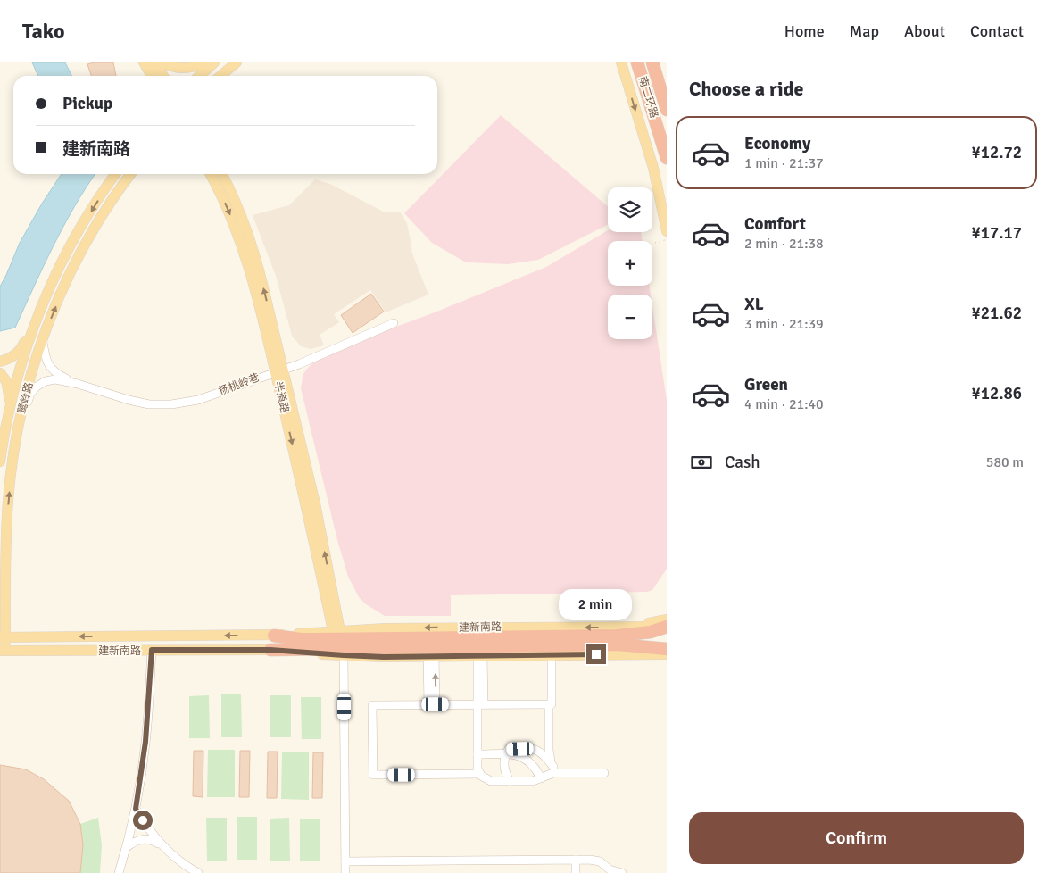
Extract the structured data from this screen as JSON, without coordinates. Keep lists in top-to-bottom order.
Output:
{
  "streets": {
    "highway": ["南二环路"],
    "main road": ["半道路", "鹭岭路", "建新南路"],
    "street": ["杨桃岭巷"]
  },
  "crossings": [
    ["杨桃岭巷", "半道路"],
    ["半道路", "建新南路"],
    ["鹭岭路", "建新南路"]
  ],
  "page": {
    "header": "Tako",
    "nav": [
      "Home",
      "Map",
      "About",
      "Contact"
    ],
    "heading": "Choose a ride",
    "banner": ["Pickup", "建新南路"],
    "list": [
      {
        "name": "Economy",
        "note": "1 min · 21:37",
        "value": "¥12.72"
      },
      {
        "name": "Comfort",
        "note": "2 min · 21:38",
        "value": "¥17.17"
      },
      {
        "name": "XL",
        "note": "3 min · 21:39",
        "value": "¥21.62"
      },
      {
        "name": "Green",
        "note": "4 min · 21:40",
        "value": "¥12.86"
      }
    ],
    "map_buttons": ["+", "−"],
    "pay": ["Cash", "580 m"],
    "bubble": "2 min",
    "buttons": "Confirm"
  }
}
